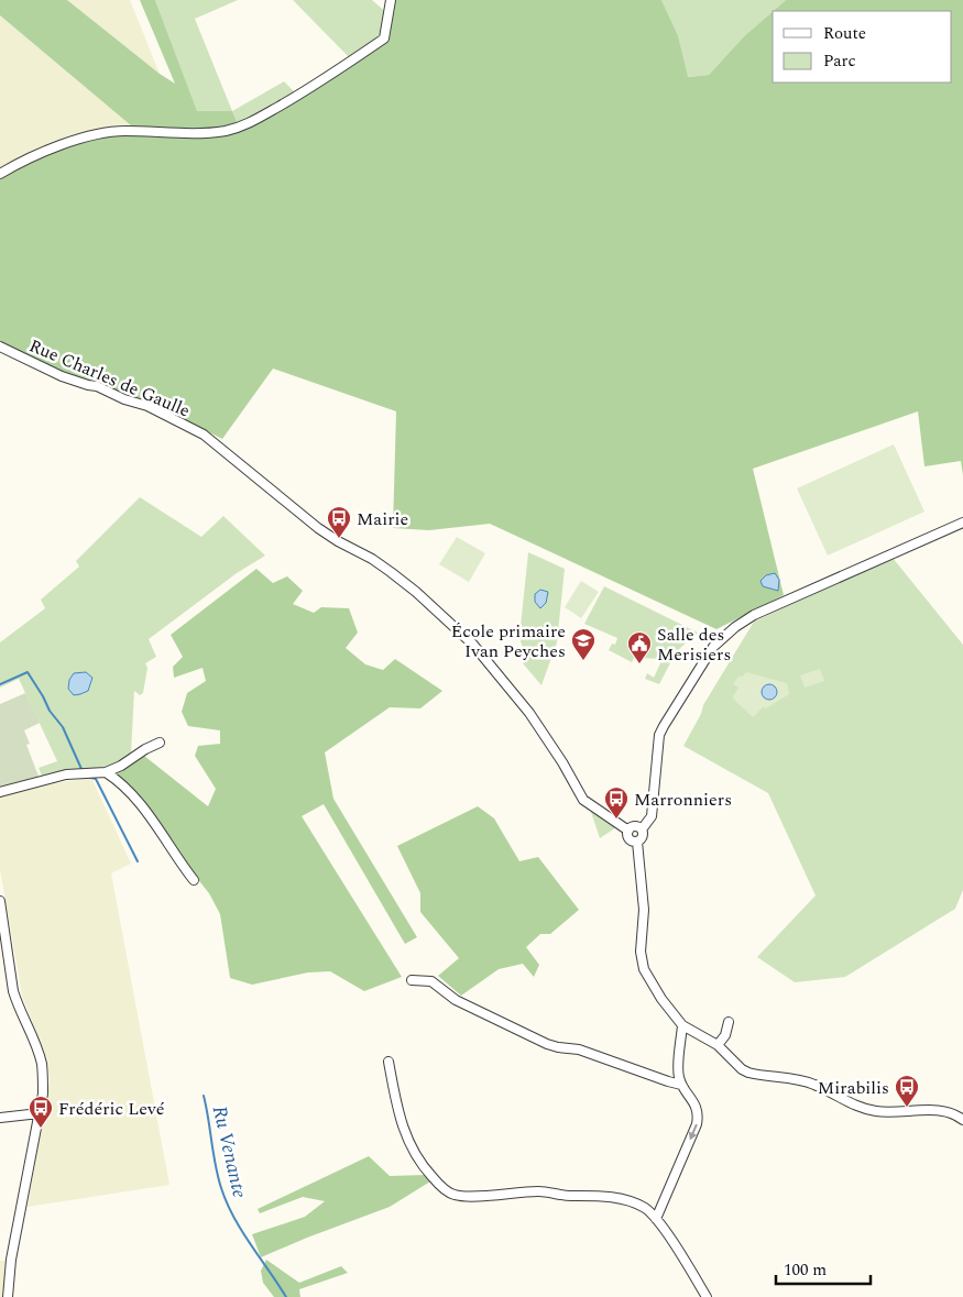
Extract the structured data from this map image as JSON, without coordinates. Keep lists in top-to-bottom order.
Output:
{
  "streets": {
    "street": ["Rue Charles de Gaulle"]
  },
  "water": ["Ru Venante"],
  "places": {
    "bus stop": [
      "Mairie",
      "Marronniers",
      "Mirabilis",
      "Frédéric Levé"
    ],
    "school or university": ["École primaire Ivan Peyches"],
    "public building": ["Salle des Merisiers"]
  },
  "legend": ["Route", "Parc"],
  "scale_bar": "100 m"
}
